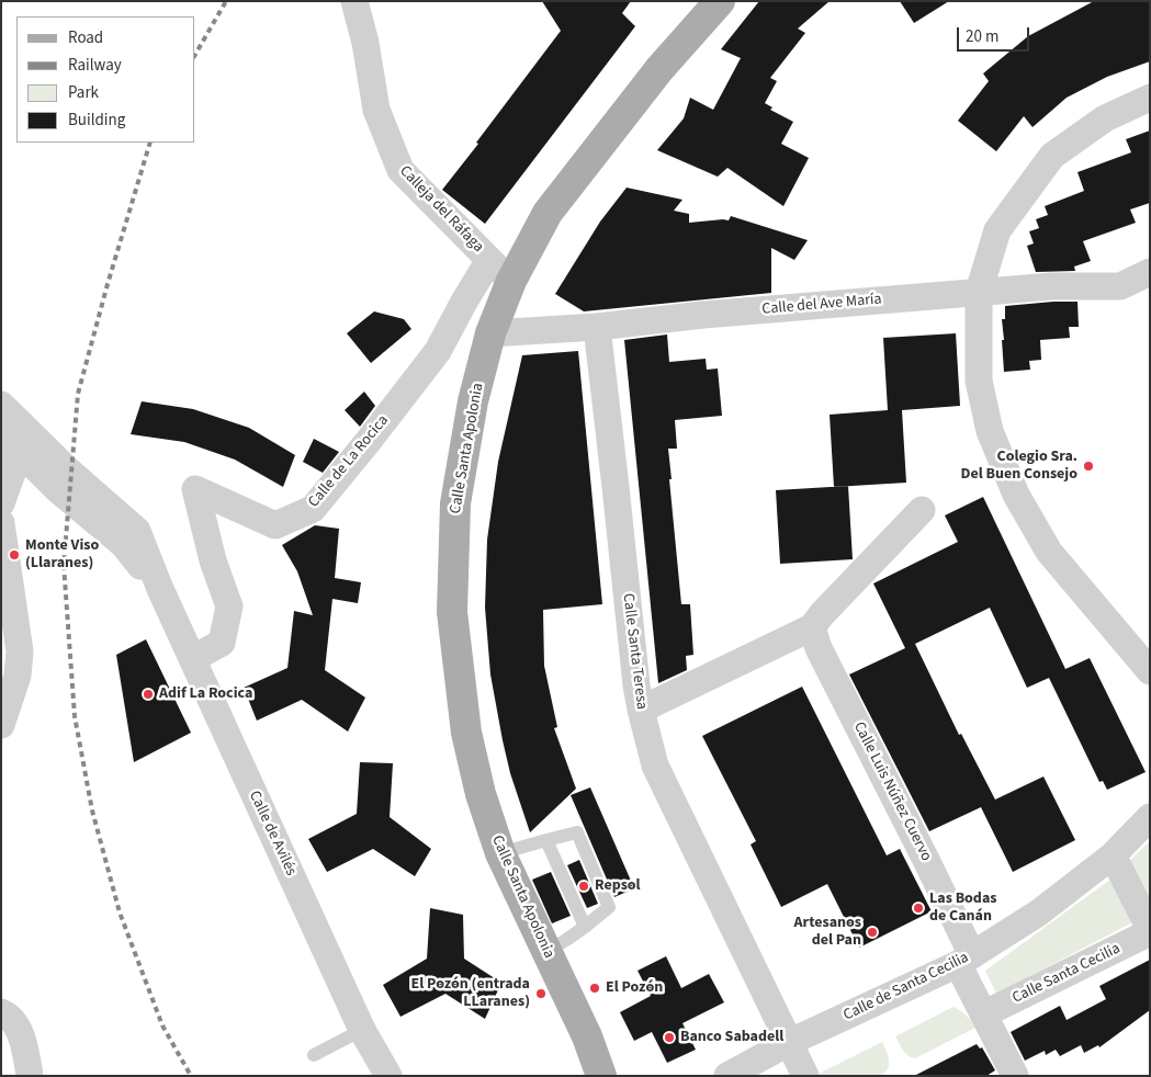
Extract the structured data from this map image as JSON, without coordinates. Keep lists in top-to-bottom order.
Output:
{
  "streets": {
    "main road": ["Calle Santa Apolonia"],
    "street": [
      "Calleja del Ráfaga",
      "Calle del Ave María",
      "Calle de La Rocica",
      "Calle Santa Teresa",
      "Calle Luis Núñez Cuervo",
      "Calle de Avilés",
      "Calle Santa Cecilia",
      "Calle de Santa Cecilia"
    ]
  },
  "crossings": [
    ["Calleja del Ráfaga", "Calle Santa Apolonia"],
    ["Calleja del Ráfaga", "Calle de La Rocica"],
    ["Calle del Ave María", "Calle Santa Apolonia"],
    ["Calle del Ave María", "Calle Santa Teresa"],
    ["Calle de La Rocica", "Calle de Avilés"],
    ["Calle Santa Teresa", "Calle de Santa Cecilia"],
    ["Calle Luis Núñez Cuervo", "Calle Santa Cecilia"],
    ["Calle Luis Núñez Cuervo", "Calle de Santa Cecilia"]
  ],
  "places": [
    "Colegio Sra. Del Buen Consejo",
    "Monte Viso (Llaranes)",
    "Adif La Rocica",
    "Repsol",
    "Las Bodas de Canán",
    "Artesanos del Pan",
    "El Pozón",
    "El Pozón (entrada LLaranes)",
    "Banco Sabadell"
  ],
  "legend": [
    "Road",
    "Railway",
    "Park",
    "Building"
  ],
  "scale_bar": "20 m"
}
